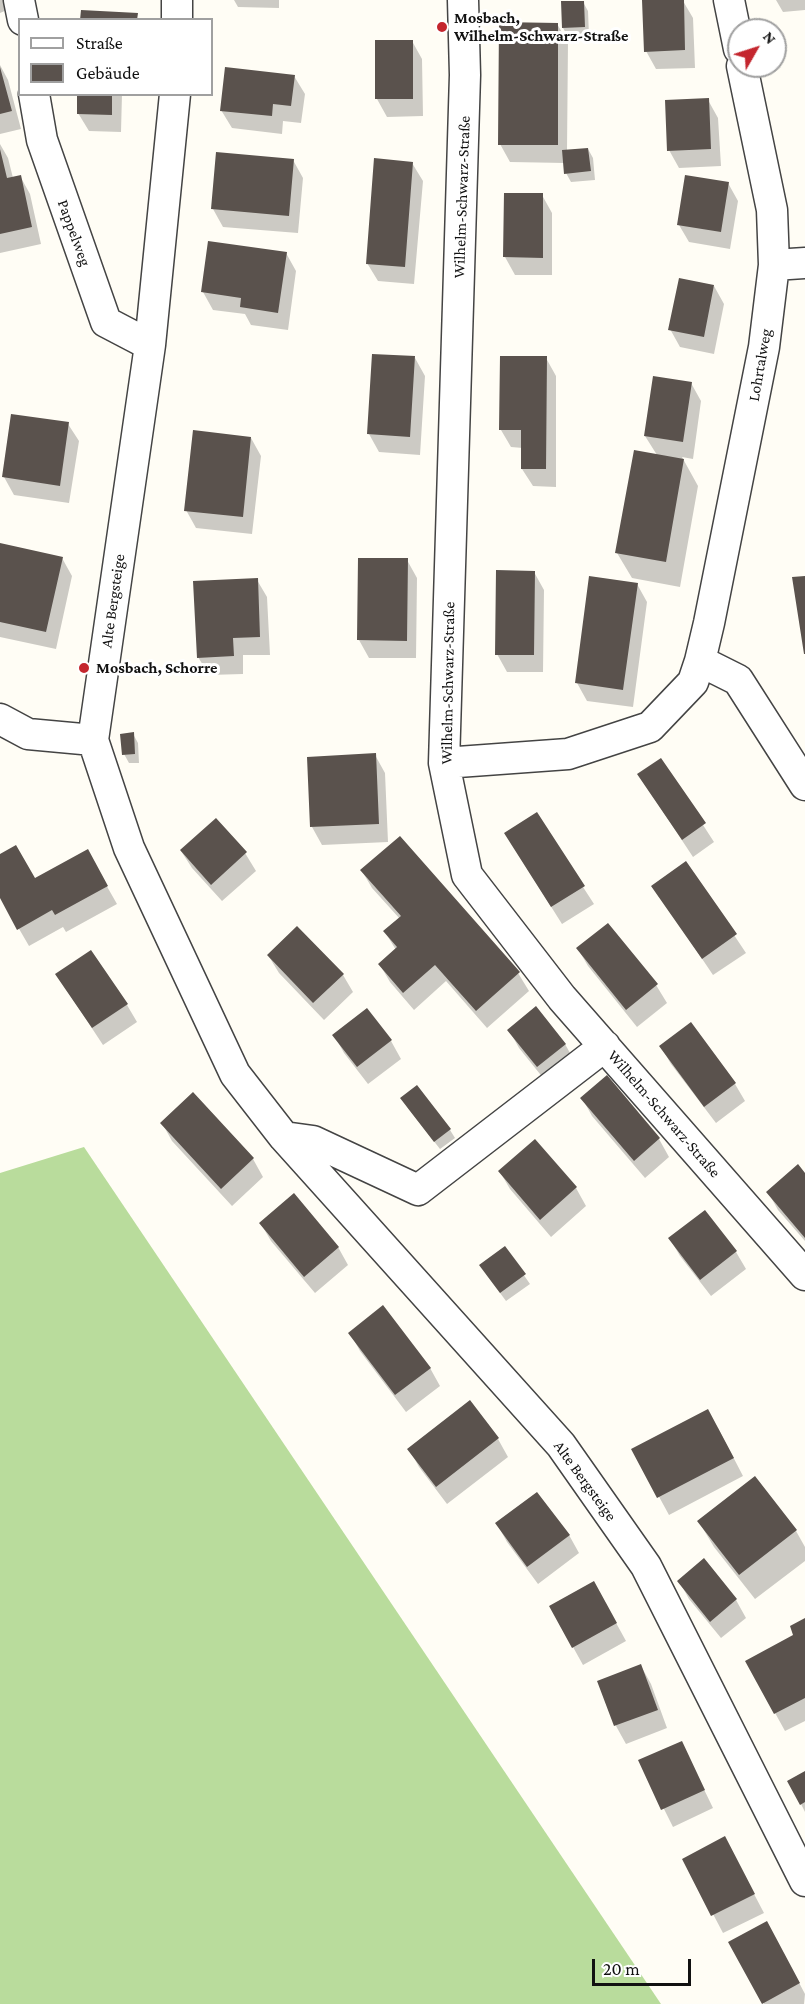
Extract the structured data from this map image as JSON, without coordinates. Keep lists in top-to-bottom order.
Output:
{
  "streets": {
    "street": [
      "Wilhelm-Schwarz-Straße",
      "Pappelweg",
      "Lohrtalweg",
      "Alte Bergsteige"
    ]
  },
  "crossings": [
    ["Wilhelm-Schwarz-Straße", "Lohrtalweg"],
    ["Pappelweg", "Alte Bergsteige"]
  ],
  "places": ["Mosbach, Wilhelm-Schwarz-Straße", "Mosbach, Schorre"],
  "legend": ["Straße", "Gebäude"],
  "scale_bar": "20 m",
  "north": "top right"
}
